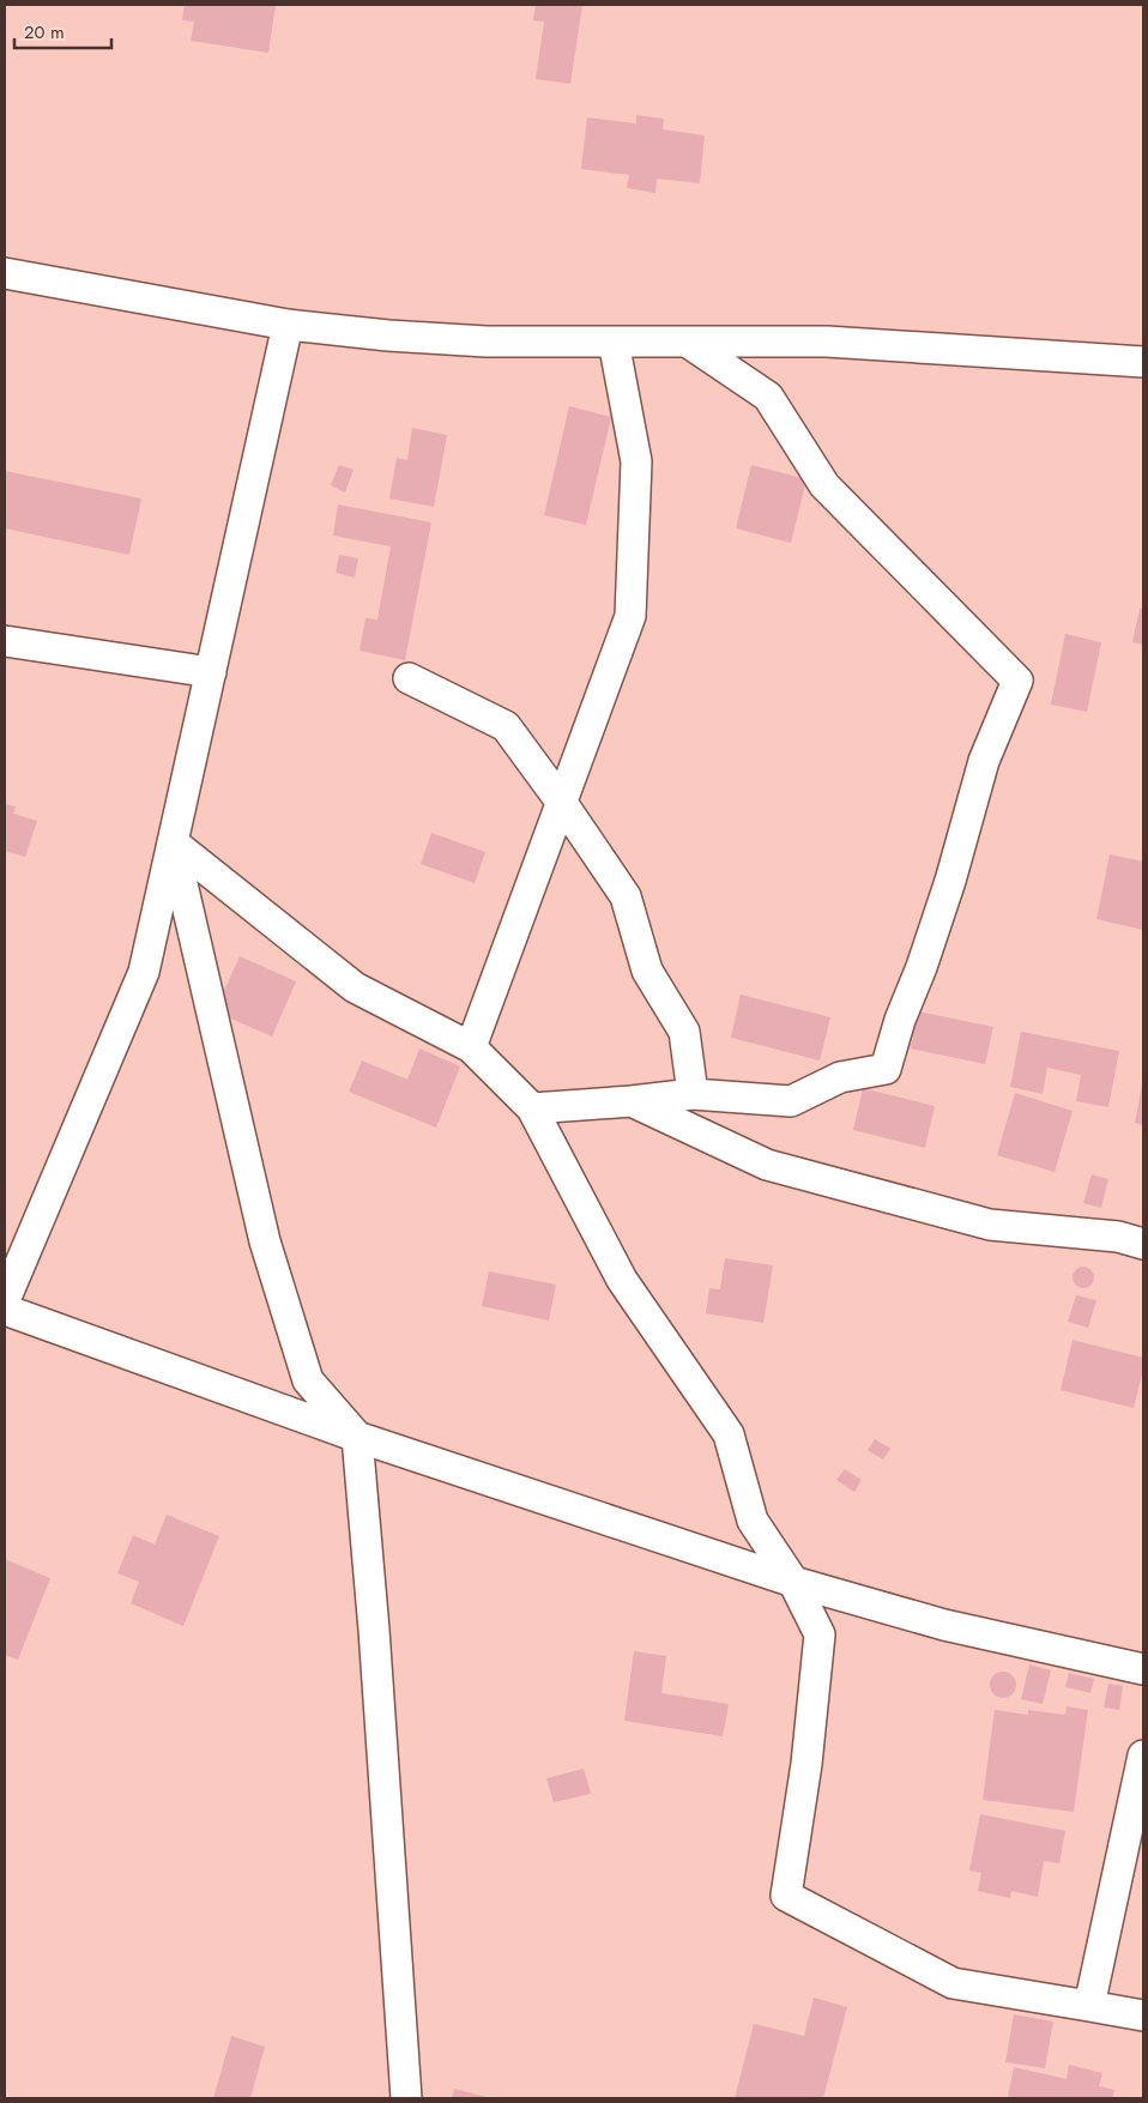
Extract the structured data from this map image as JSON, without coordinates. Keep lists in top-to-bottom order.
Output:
{
  "scale_bar": "20 m"
}
